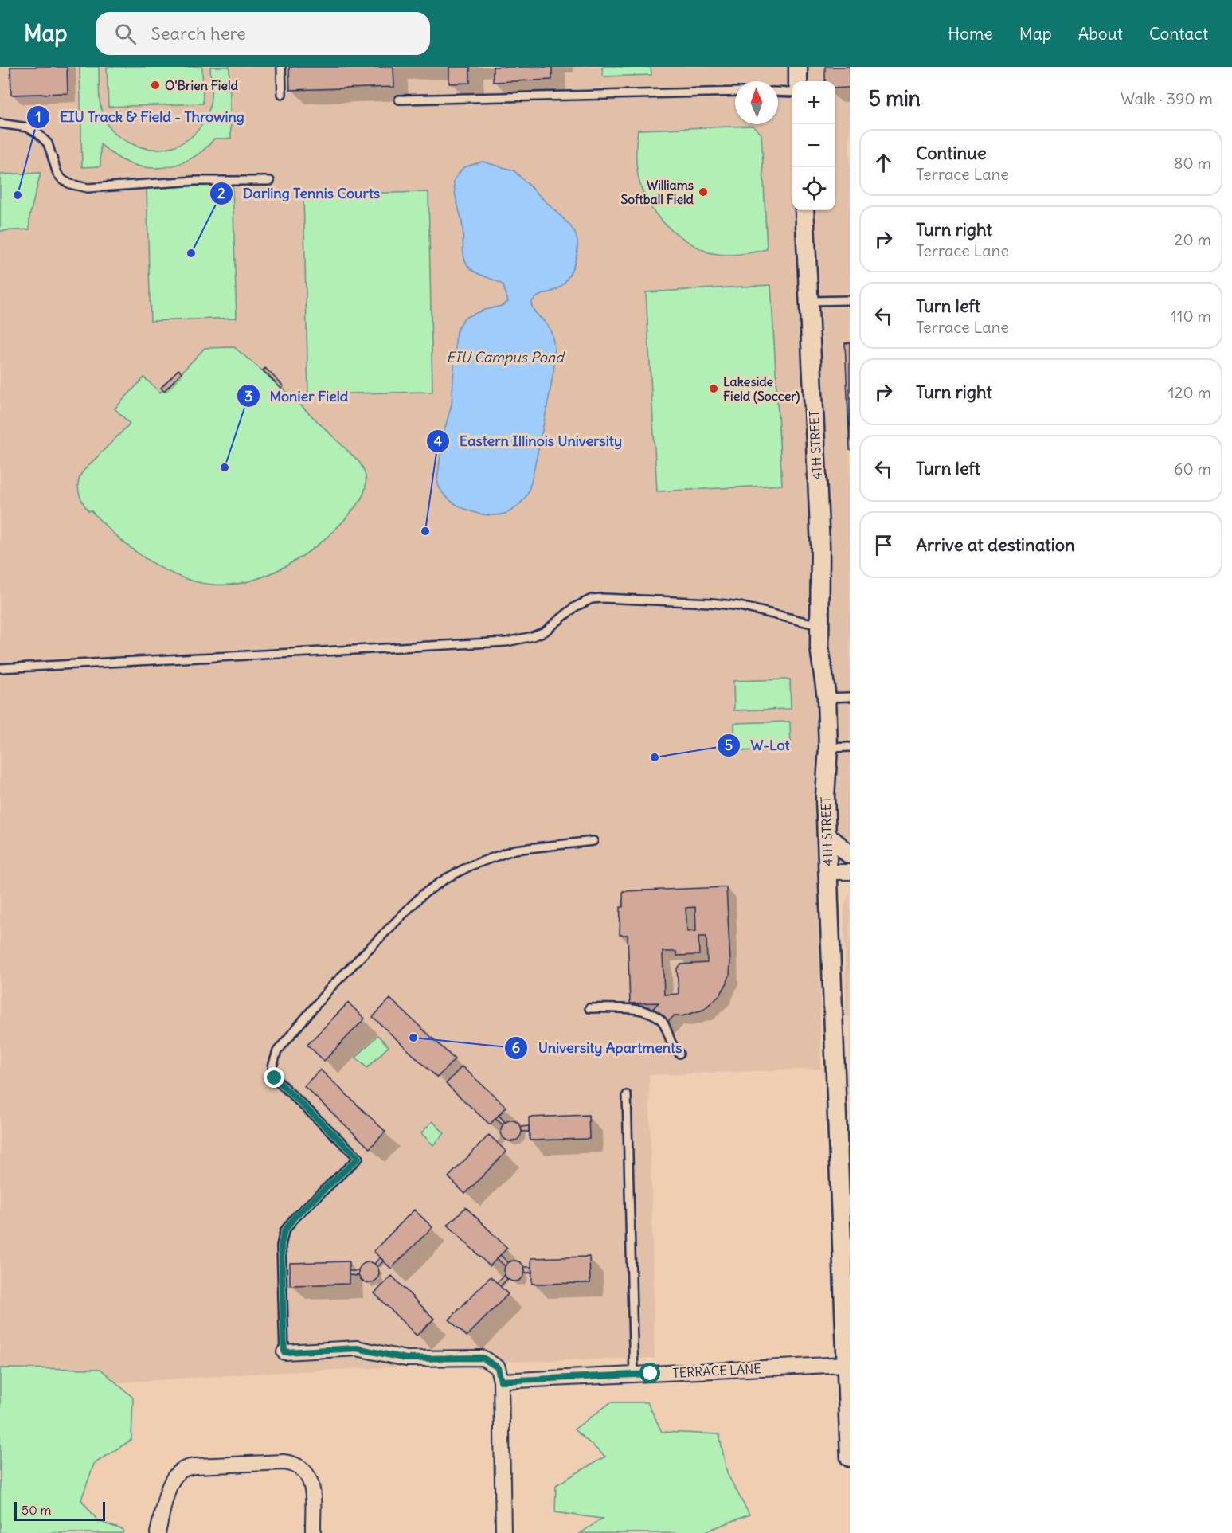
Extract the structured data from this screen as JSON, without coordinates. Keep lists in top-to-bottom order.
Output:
{
  "streets": {
    "street": ["4TH STREET", "TERRACE LANE"]
  },
  "crossings": [
    ["4TH STREET", "TERRACE LANE"]
  ],
  "water": ["EIU Campus Pond"],
  "places": [
    "O'Brien Field",
    "Williams Softball Field",
    "EIU Track & Field - Throwing",
    "Darling Tennis Courts",
    "Lakeside Field (Soccer)",
    "Monier Field",
    "Eastern Illinois University",
    "W-Lot",
    "University Apartments"
  ],
  "scale_bar": "50 m",
  "north": "top",
  "page": {
    "header": "Map",
    "search": "Search here",
    "nav": [
      "Home",
      "Map",
      "About",
      "Contact"
    ],
    "heading": ["5 min", "Walk · 390 m"],
    "map_buttons": ["+", "−"],
    "list": [
      ["Continue", "Terrace Lane", "80 m"],
      ["Turn right", "Terrace Lane", "20 m"],
      ["Turn left", "Terrace Lane", "110 m"],
      ["Turn right", "120 m"],
      ["Turn left", "60 m"],
      "Arrive at destination"
    ],
    "scale": "50 m"
  }
}
